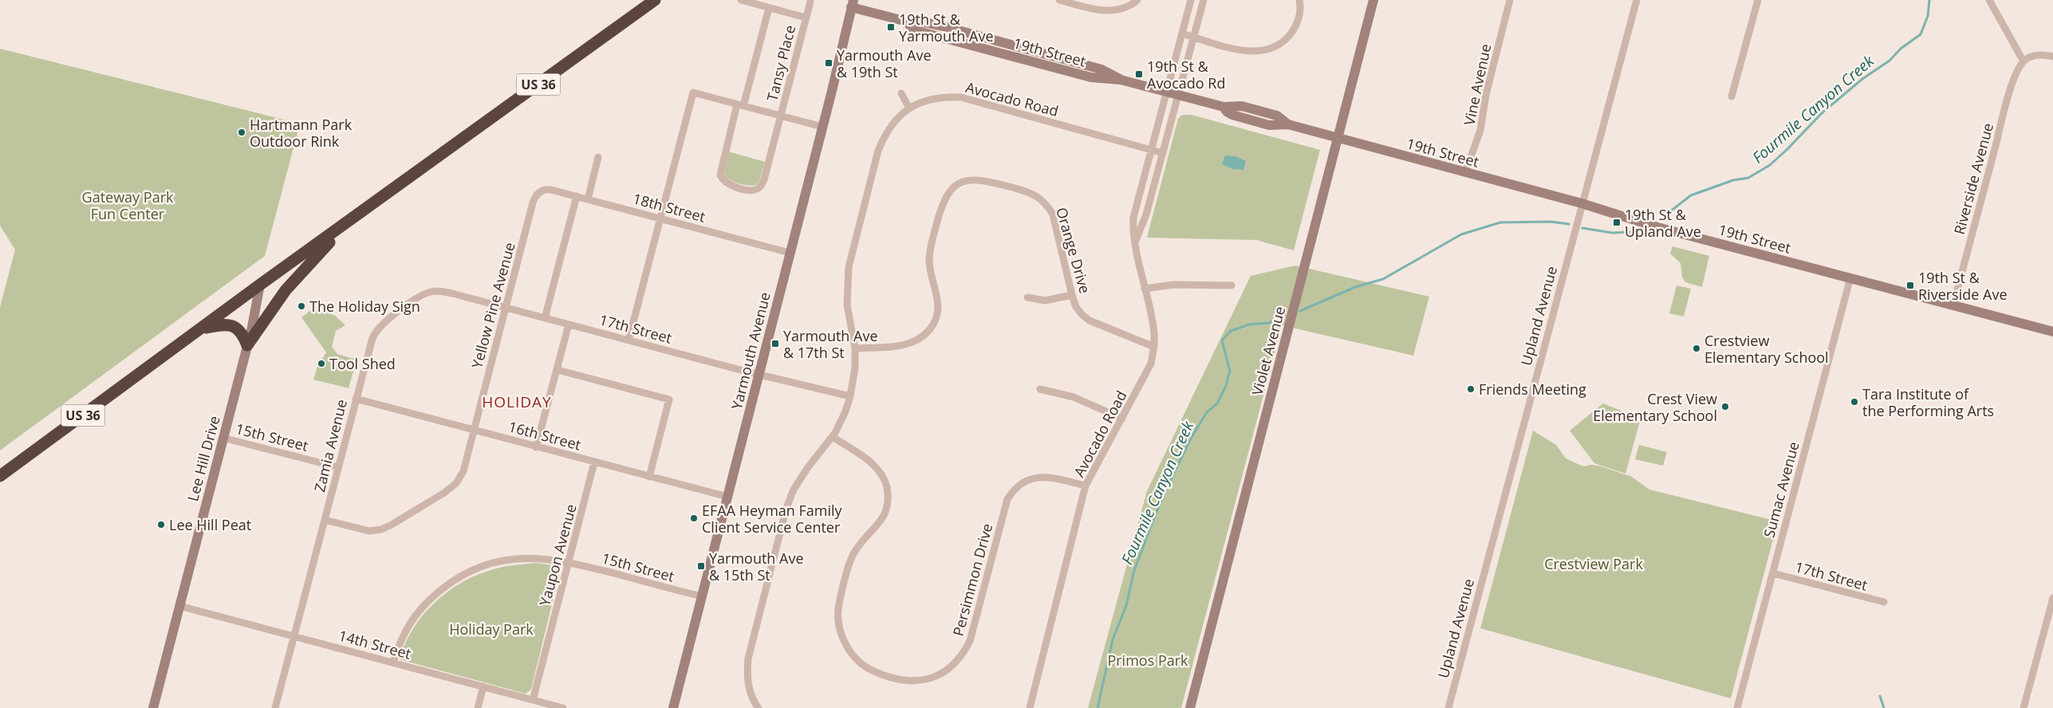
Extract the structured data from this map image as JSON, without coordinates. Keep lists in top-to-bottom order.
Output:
{
  "streets": {
    "highway": ["US 36"],
    "street": [
      "19th Street",
      "Tansy Place",
      "Vine Avenue",
      "Avocado Road",
      "Riverside Avenue",
      "18th Street",
      "Orange Drive",
      "Yellow Pine Avenue",
      "Upland Avenue",
      "17th Street",
      "Yarmouth Avenue",
      "Violet Avenue",
      "16th Street",
      "15th Street",
      "Zamia Avenue",
      "Lee Hill Drive",
      "Sumac Avenue",
      "Yaupon Avenue",
      "Persimmon Drive",
      "14th Street"
    ]
  },
  "crossings": [
    ["19th Street", "Vine Avenue"],
    ["19th Street", "Avocado Road"],
    ["19th Street", "Riverside Avenue"],
    ["19th Street", "Upland Avenue"],
    ["19th Street", "Yarmouth Avenue"],
    ["19th Street", "Violet Avenue"],
    ["19th Street", "Sumac Avenue"],
    ["US 36", "Lee Hill Drive"],
    ["Avocado Road", "Orange Drive"],
    ["Avocado Road", "17th Street"],
    ["Avocado Road", "Persimmon Drive"],
    ["18th Street", "Yellow Pine Avenue"],
    ["18th Street", "Yarmouth Avenue"],
    ["Yellow Pine Avenue", "17th Street"],
    ["Yellow Pine Avenue", "16th Street"],
    ["Yellow Pine Avenue", "Zamia Avenue"],
    ["17th Street", "Yarmouth Avenue"],
    ["17th Street", "Zamia Avenue"],
    ["17th Street", "Sumac Avenue"],
    ["Yarmouth Avenue", "16th Street"],
    ["Yarmouth Avenue", "15th Street"],
    ["16th Street", "Zamia Avenue"],
    ["16th Street", "Yaupon Avenue"],
    ["15th Street", "Zamia Avenue"],
    ["15th Street", "Lee Hill Drive"],
    ["15th Street", "Yaupon Avenue"],
    ["15th Street", "14th Street"],
    ["Zamia Avenue", "14th Street"],
    ["Lee Hill Drive", "14th Street"],
    ["Yaupon Avenue", "14th Street"]
  ],
  "districts": ["HOLIDAY"],
  "water": ["Fourmile Canyon Creek"],
  "parks": [
    "Gateway Park Fun Center",
    "Crestview Park",
    "Holiday Park",
    "Primos Park"
  ],
  "places": {
    "transit": [
      "19th St & Yarmouth Ave",
      "Yarmouth Ave & 19th St",
      "19th St & Avocado Rd",
      "19th St & Upland Ave",
      "19th St & Riverside Ave",
      "Yarmouth Ave & 17th St",
      "Yarmouth Ave & 15th St"
    ],
    "other": [
      "Hartmann Park Outdoor Rink",
      "The Holiday Sign",
      "Crestview Elementary School",
      "Tool Shed",
      "Friends Meeting",
      "Tara Institute of the Performing Arts",
      "Crest View Elementary School",
      "EFAA Heyman Family Client Service Center",
      "Lee Hill Peat"
    ]
  }
}
